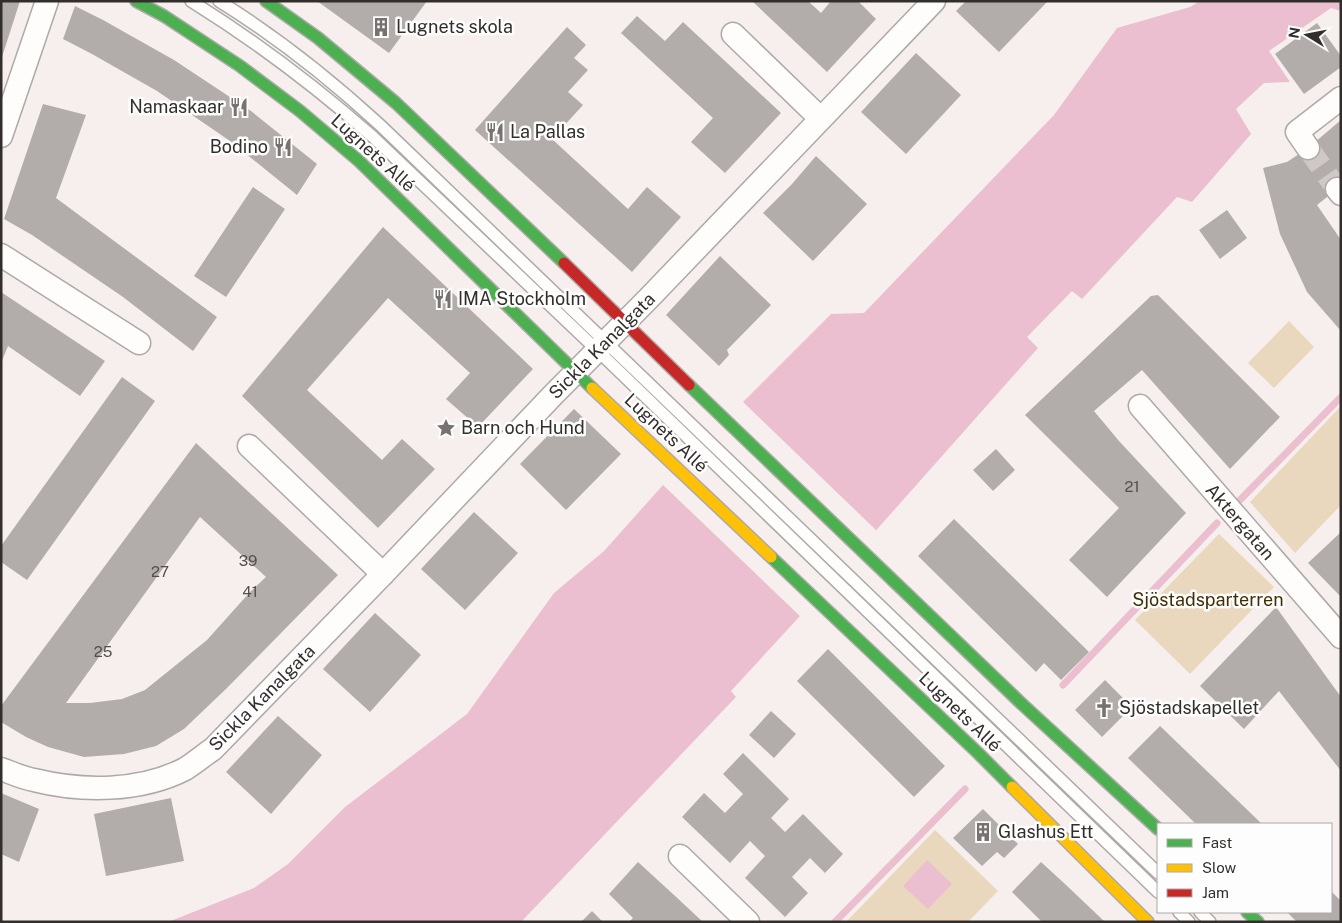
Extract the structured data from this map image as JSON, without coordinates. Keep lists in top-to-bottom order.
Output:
{
  "streets": {
    "street": ["Lugnets Allé", "Sickla Kanalgata", "Aktergatan"]
  },
  "crossings": [
    ["Lugnets Allé", "Sickla Kanalgata"]
  ],
  "parks": ["Sjöstadsparterren"],
  "places": {
    "building": ["Lugnets skola", "Glashus Ett"],
    "restaurant": [
      "Namaskaar",
      "La Pallas",
      "Bodino",
      "IMA Stockholm"
    ],
    "place": ["Barn och Hund"],
    "church": ["Sjöstadskapellet"]
  },
  "house_numbers": [
    "21",
    "39",
    "27",
    "41",
    "25"
  ],
  "legend": ["Fast", "Slow", "Jam"],
  "north": "left"
}
